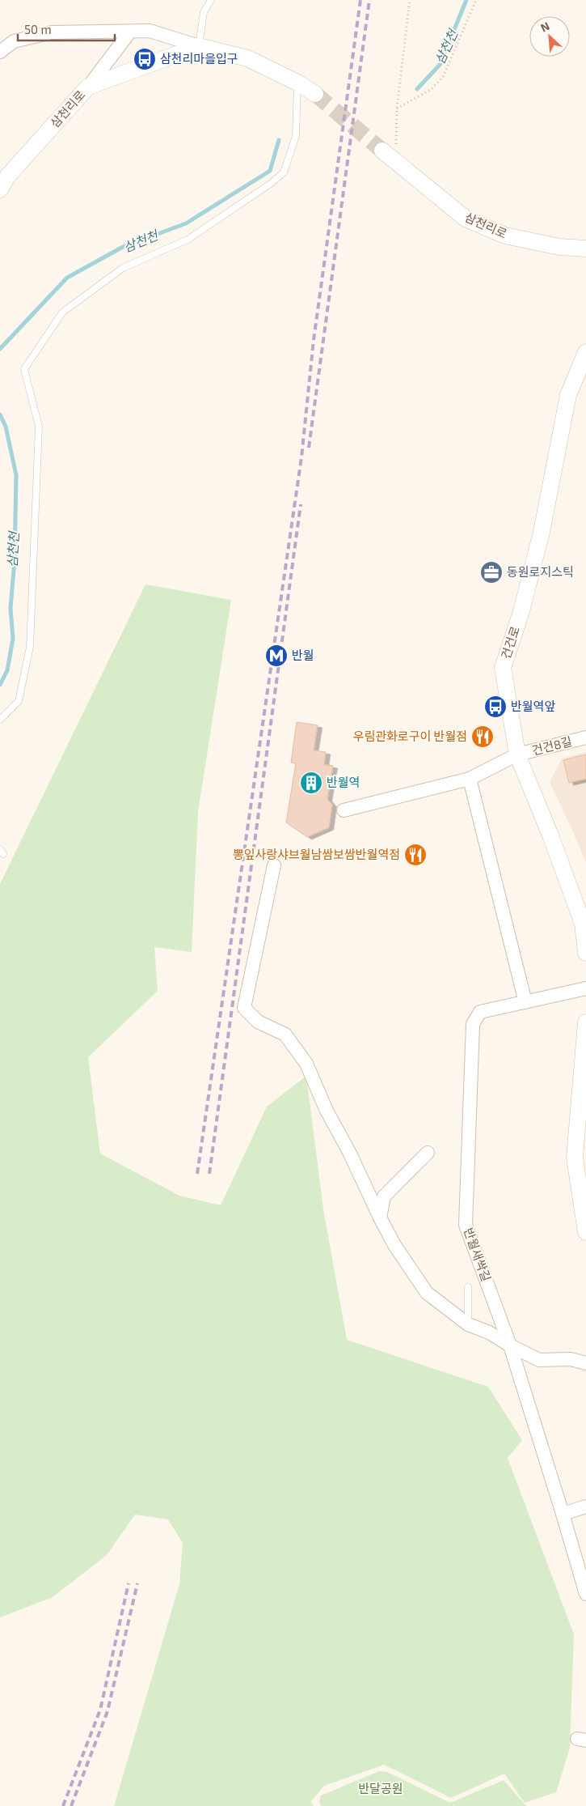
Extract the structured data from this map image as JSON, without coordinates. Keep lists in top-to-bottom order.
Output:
{
  "streets": {
    "street": [
      "삼천리로",
      "건건로",
      "건건8길",
      "반월새싹길"
    ]
  },
  "crossings": [
    ["건건로", "건건8길"]
  ],
  "water": ["삼천천"],
  "parks": ["반달공원"],
  "places": {
    "bus stop": ["삼천리마을입구", "반월역앞"],
    "office": ["동원로지스틱"],
    "metro station": ["반월"],
    "restaurant": ["우림관화로구이 반월점", "뽕잎사랑샤브월남쌈보쌈반월역점"],
    "building": ["반월역"]
  },
  "scale_bar": "50 m",
  "north": "top left"
}
